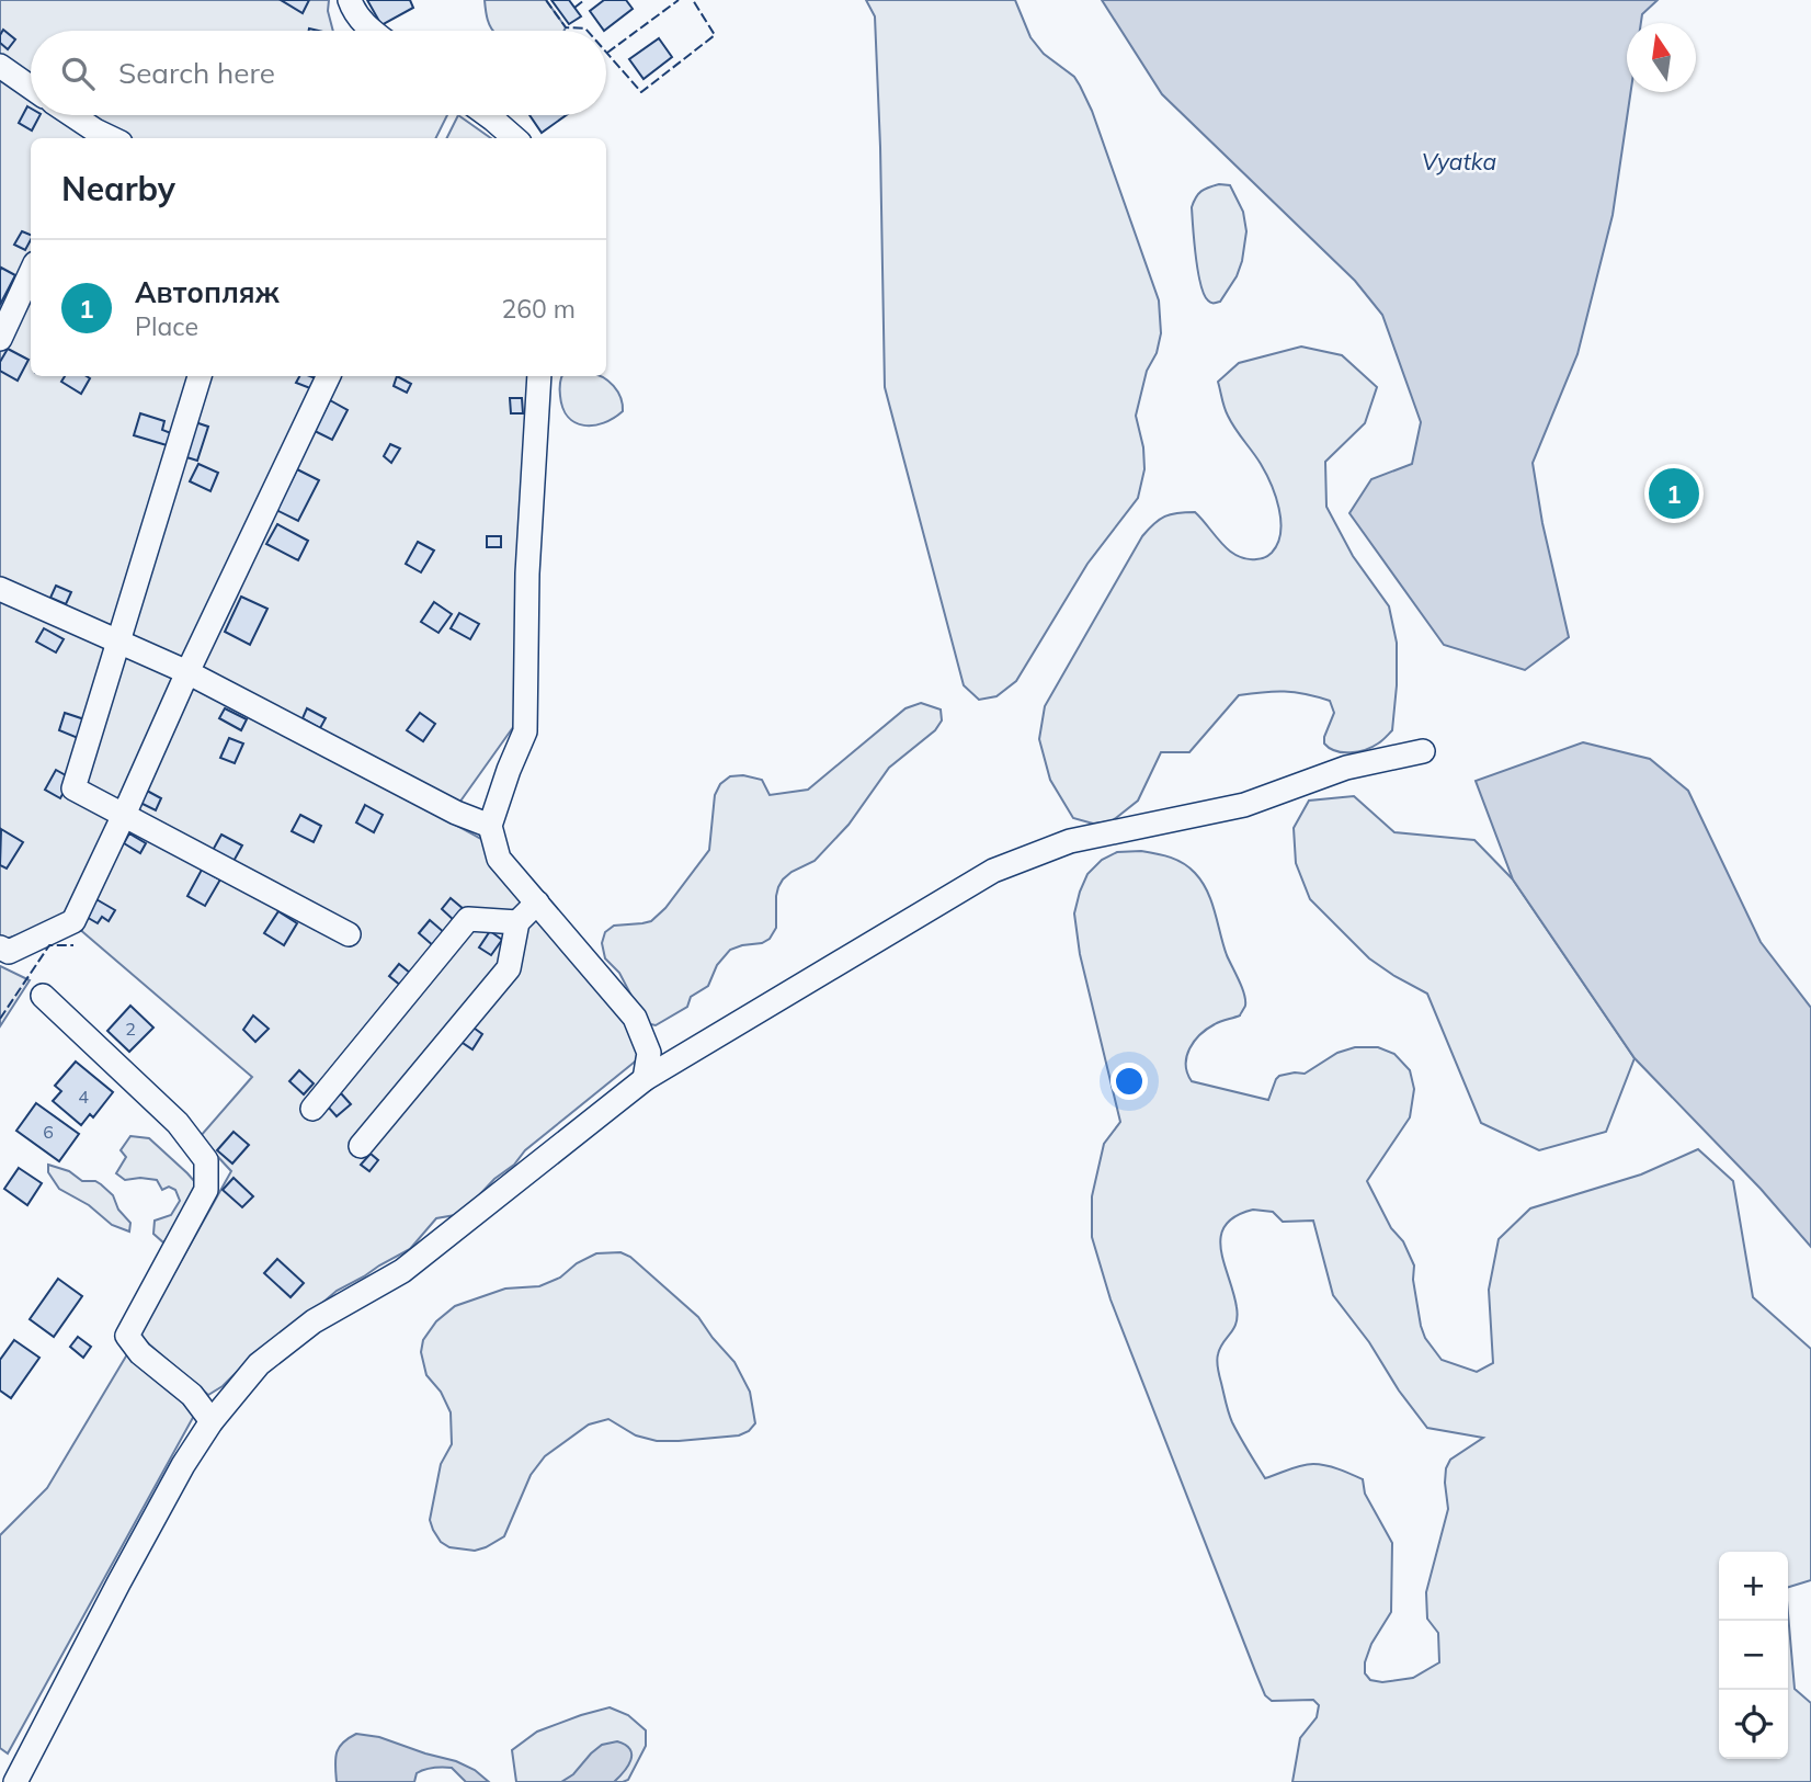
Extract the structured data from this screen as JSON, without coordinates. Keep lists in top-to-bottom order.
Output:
{
  "water": ["Vyatka"],
  "house_numbers": ["2", "4", "6"],
  "north": "top",
  "page": {
    "search": "Search here",
    "heading": "Nearby",
    "list": [
      {
        "mark": "1",
        "name": "Автопляж",
        "note": "Place",
        "value": "260 m"
      }
    ],
    "pins": "1",
    "map_buttons": ["+", "−"]
  }
}
